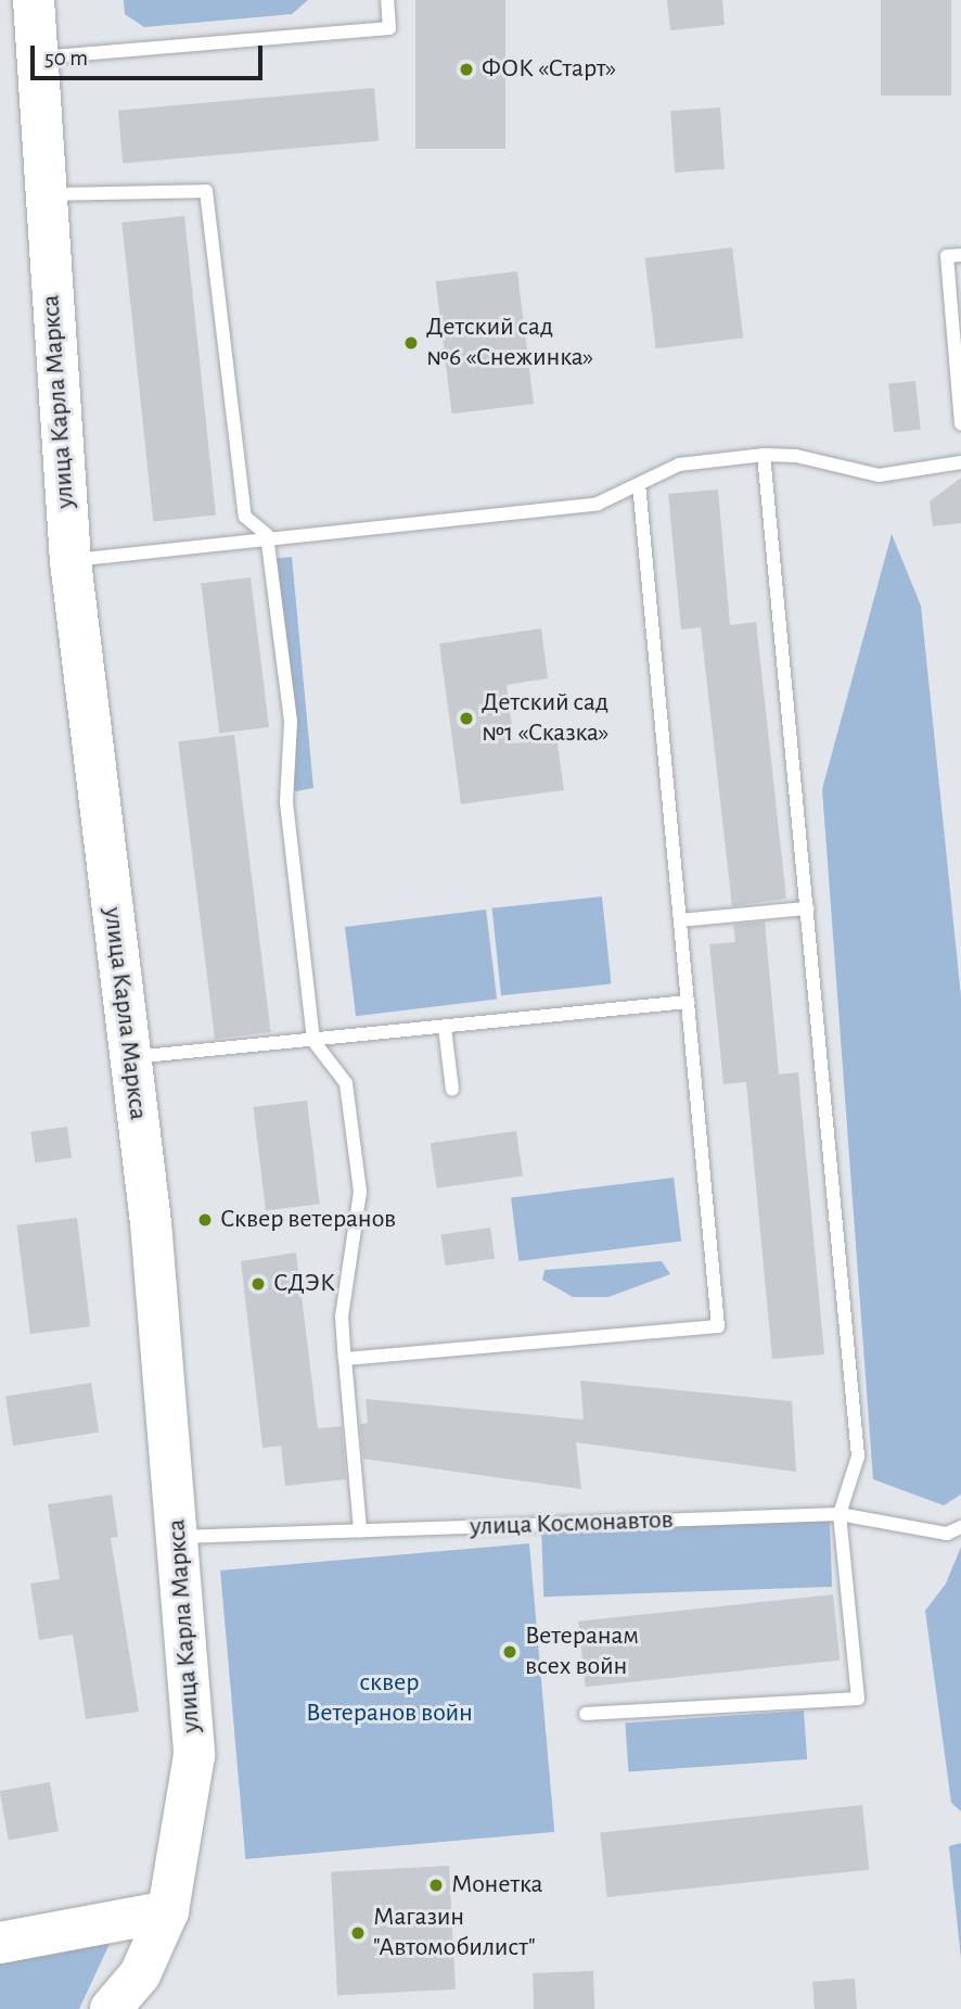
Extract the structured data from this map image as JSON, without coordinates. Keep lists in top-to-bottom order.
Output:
{
  "streets": {
    "main road": ["улица Карла Маркса"],
    "lane": ["улица Космонавтов"]
  },
  "crossings": [
    ["улица Карла Маркса", "улица Космонавтов"]
  ],
  "parks": ["сквер Ветеранов войн"],
  "places": [
    "ФОК «Старт»",
    "Детский сад №6 «Снежинка»",
    "Детский сад №1 «Сказка»",
    "Сквер ветеранов",
    "СДЭК",
    "Ветеранам всех войн",
    "Монетка",
    "Магазин \"Автомобилист\""
  ],
  "scale_bar": "50 m"
}
